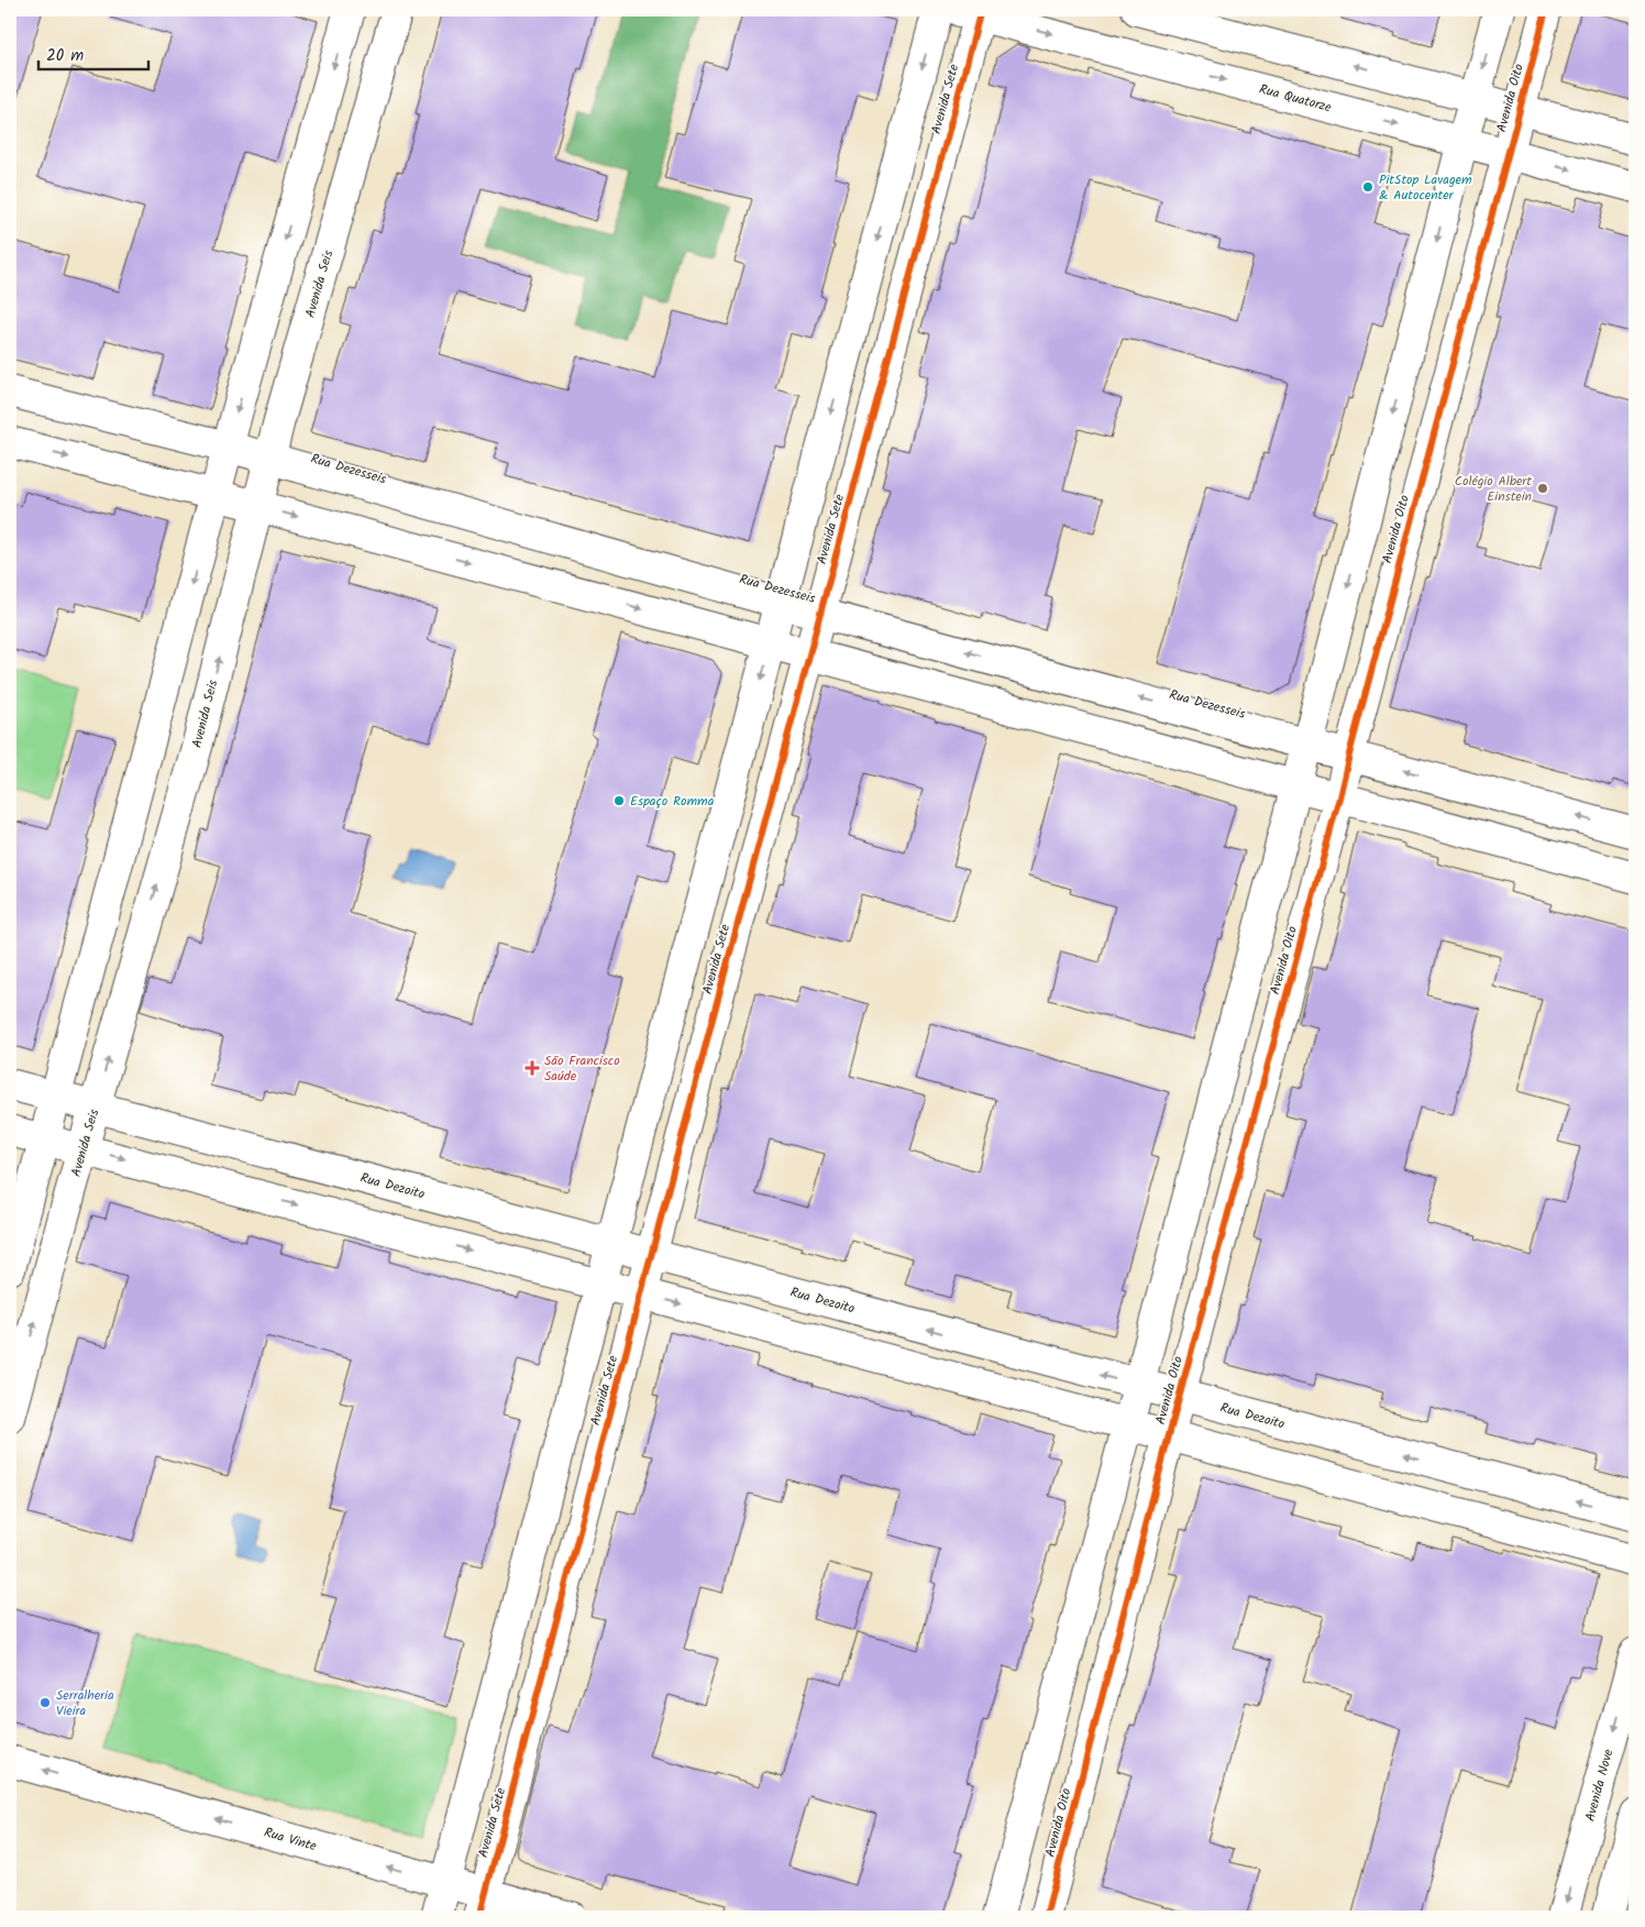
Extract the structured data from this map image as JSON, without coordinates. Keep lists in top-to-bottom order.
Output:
{
  "streets": {
    "street": [
      "Rua Quatorze",
      "Avenida Oito",
      "Avenida Sete",
      "Avenida Seis",
      "Rua Dezesseis",
      "Rua Dezoito",
      "Avenida Nove",
      "Rua Vinte"
    ]
  },
  "crossings": [
    ["Rua Quatorze", "Avenida Oito"],
    ["Rua Quatorze", "Avenida Sete"],
    ["Avenida Oito", "Rua Dezesseis"],
    ["Avenida Oito", "Rua Dezoito"],
    ["Avenida Sete", "Rua Dezesseis"],
    ["Avenida Sete", "Rua Dezoito"],
    ["Avenida Sete", "Rua Vinte"],
    ["Avenida Seis", "Rua Dezesseis"],
    ["Avenida Seis", "Rua Dezoito"]
  ],
  "one_way": ["Rua Vinte"],
  "places": {
    "other": [
      "PitStop Lavagem & Autocenter",
      "Colégio Albert Einstein",
      "Espaço Romma",
      "Serralheria Vieira"
    ],
    "health": ["São Francisco Saúde"]
  },
  "scale_bar": "20 m"
}
